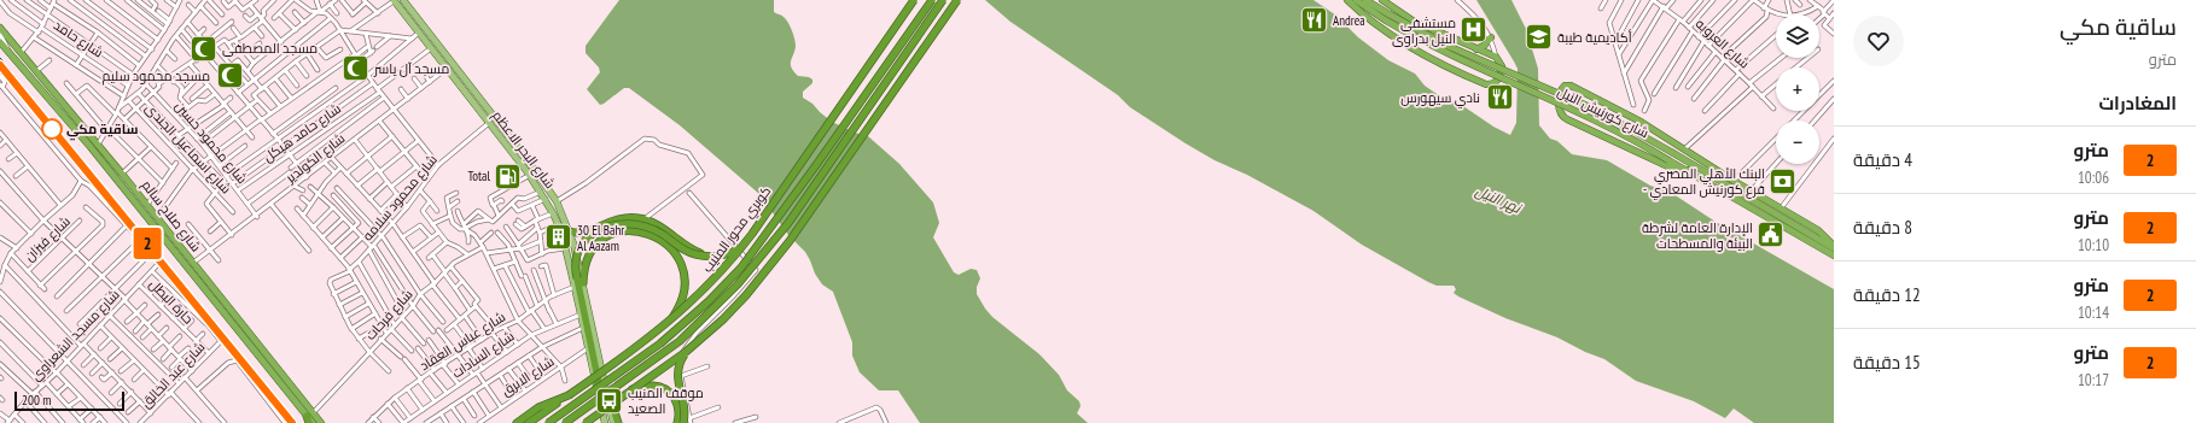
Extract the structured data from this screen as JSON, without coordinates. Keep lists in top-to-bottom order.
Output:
{
  "streets": {
    "highway": ["شارع كورنيش النيل", "شارع صلاح سالم", "كوبري محور المنيب"],
    "main road": ["شارع البحر الاعظم"],
    "street": [
      "شارع حامد",
      "شارع العروبه",
      "شارع حامد هيكل",
      "شارع محمود حسين",
      "شارع اسماعيل الجندى",
      "شارع الكولدير",
      "شارع محمود سلامه",
      "شارع فيزان",
      "حارة البطل",
      "شارع فرحات",
      "شارع مسجد الشعراوي",
      "شارع عباس العقاد",
      "شارع السادات",
      "شارع عبد الخالق",
      "شارع الابرق"
    ]
  },
  "crossings": [
    ["شارع حامد هيكل", "شارع محمود حسين"],
    ["شارع حامد هيكل", "شارع البحر الاعظم"],
    ["شارع محمود حسين", "شارع الكولدير"],
    ["شارع البحر الاعظم", "شارع الكولدير"],
    ["شارع البحر الاعظم", "شارع محمود سلامه"],
    ["شارع البحر الاعظم", "شارع عباس العقاد"],
    ["شارع البحر الاعظم", "شارع السادات"],
    ["شارع البحر الاعظم", "شارع الابرق"],
    ["شارع الكولدير", "شارع صلاح سالم"],
    ["شارع صلاح سالم", "شارع فرحات"],
    ["حارة البطل", "شارع مسجد الشعراوي"],
    ["حارة البطل", "شارع عبد الخالق"]
  ],
  "water": ["نهر النيل"],
  "places": {
    "restaurant": ["Andrea", "نادي سيهورس"],
    "hospital": ["مستشفى النيل بدراوى"],
    "school or university": ["أكاديمية طيبة"],
    "mosque": ["مسجد المصطفى", "مسجد آل ياسر", "مسجد محمود سليم"],
    "other": ["ساقية مكي"],
    "fuel station": ["Total"],
    "bank": ["البنك الأهلي المصري - فرع كورنيش المعادي"],
    "public building": ["الإدارة العامة لشرطة البيئة والمسطحات"],
    "building": ["30 El Bahr Al Aazam"],
    "bus stop": ["موقف المنيب الصعيد"]
  },
  "lines": ["metro line 2"],
  "scale_bar": "200 m",
  "page": {
    "heading": [
      ["ساقية مكي", "مترو"],
      "المغادرات"
    ],
    "on_map": "2",
    "map_buttons": ["+", "−"],
    "list": [
      {
        "mark": "2",
        "name": "مترو",
        "note": "10:06",
        "value": "4 دقيقة"
      },
      {
        "mark": "2",
        "name": "مترو",
        "note": "10:10",
        "value": "8 دقيقة"
      },
      {
        "mark": "2",
        "name": "مترو",
        "note": "10:14",
        "value": "12 دقيقة"
      },
      {
        "mark": "2",
        "name": "مترو",
        "note": "10:17",
        "value": "15 دقيقة"
      }
    ],
    "scale": "200 m"
  }
}
